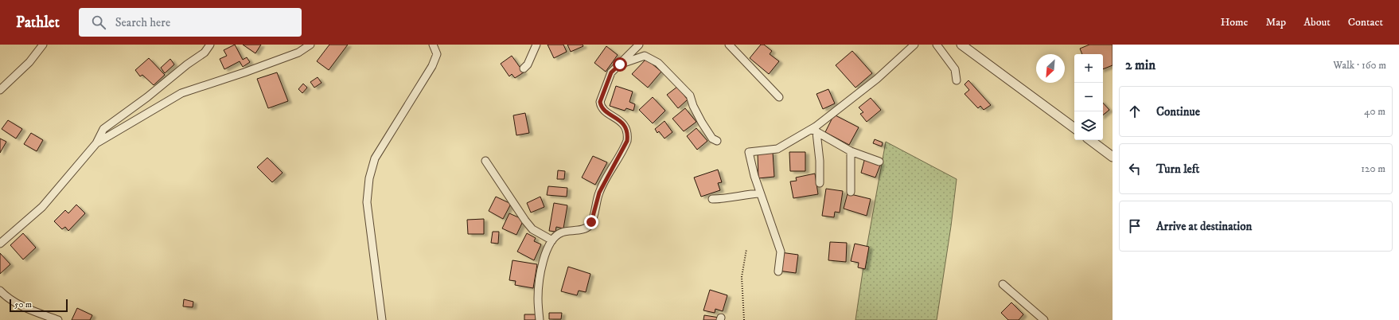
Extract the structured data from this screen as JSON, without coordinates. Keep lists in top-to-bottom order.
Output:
{
  "scale_bar": "50 m",
  "north": "bottom left",
  "page": {
    "header": "Pathlet",
    "search": "Search here",
    "nav": [
      "Home",
      "Map",
      "About",
      "Contact"
    ],
    "heading": ["2 min", "Walk · 160 m"],
    "map_buttons": ["+", "−"],
    "list": [
      ["Continue", "40 m"],
      ["Turn left", "120 m"],
      "Arrive at destination"
    ],
    "scale": "50 m"
  }
}
